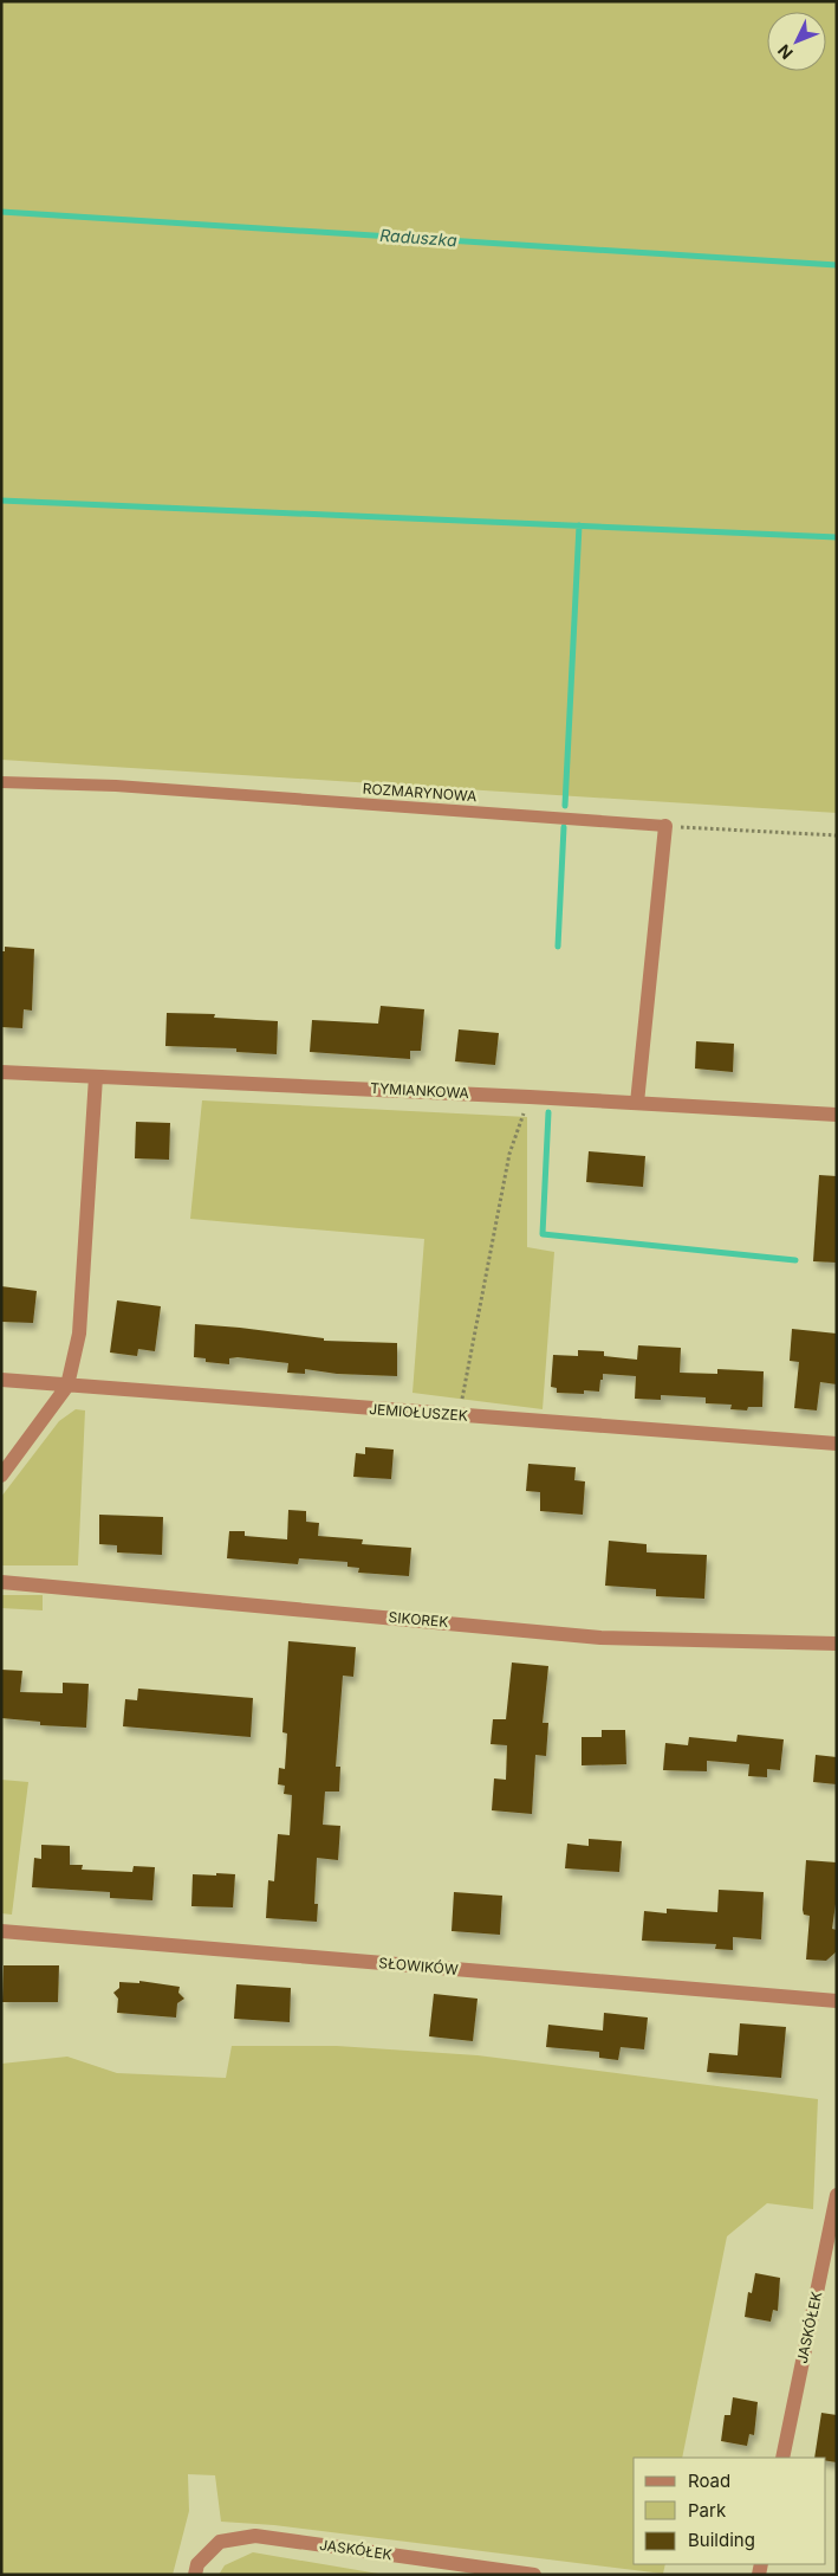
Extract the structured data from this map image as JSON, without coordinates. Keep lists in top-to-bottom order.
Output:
{
  "streets": {
    "street": [
      "TYMIANKOWA",
      "JEMIOŁUSZEK",
      "SIKOREK",
      "SŁOWIKÓW",
      "JASKÓŁEK"
    ],
    "lane": ["ROZMARYNOWA"]
  },
  "water": ["Raduszka"],
  "legend": ["Road", "Park", "Building"],
  "north": "bottom left"
}
